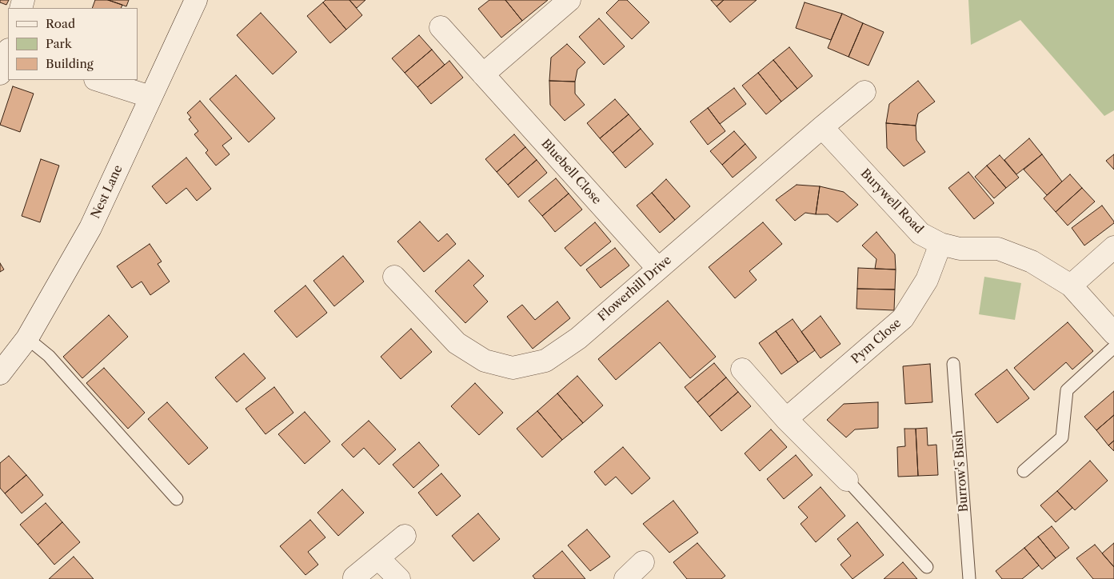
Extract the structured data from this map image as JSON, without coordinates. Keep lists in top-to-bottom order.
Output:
{
  "streets": {
    "street": [
      "Bluebell Close",
      "Nest Lane",
      "Burywell Road",
      "Flowerhill Drive",
      "Pym Close"
    ],
    "lane": ["Burrow's Bush"]
  },
  "crossings": [
    ["Bluebell Close", "Flowerhill Drive"],
    ["Burywell Road", "Flowerhill Drive"],
    ["Burywell Road", "Pym Close"]
  ],
  "legend": ["Road", "Park", "Building"]
}
